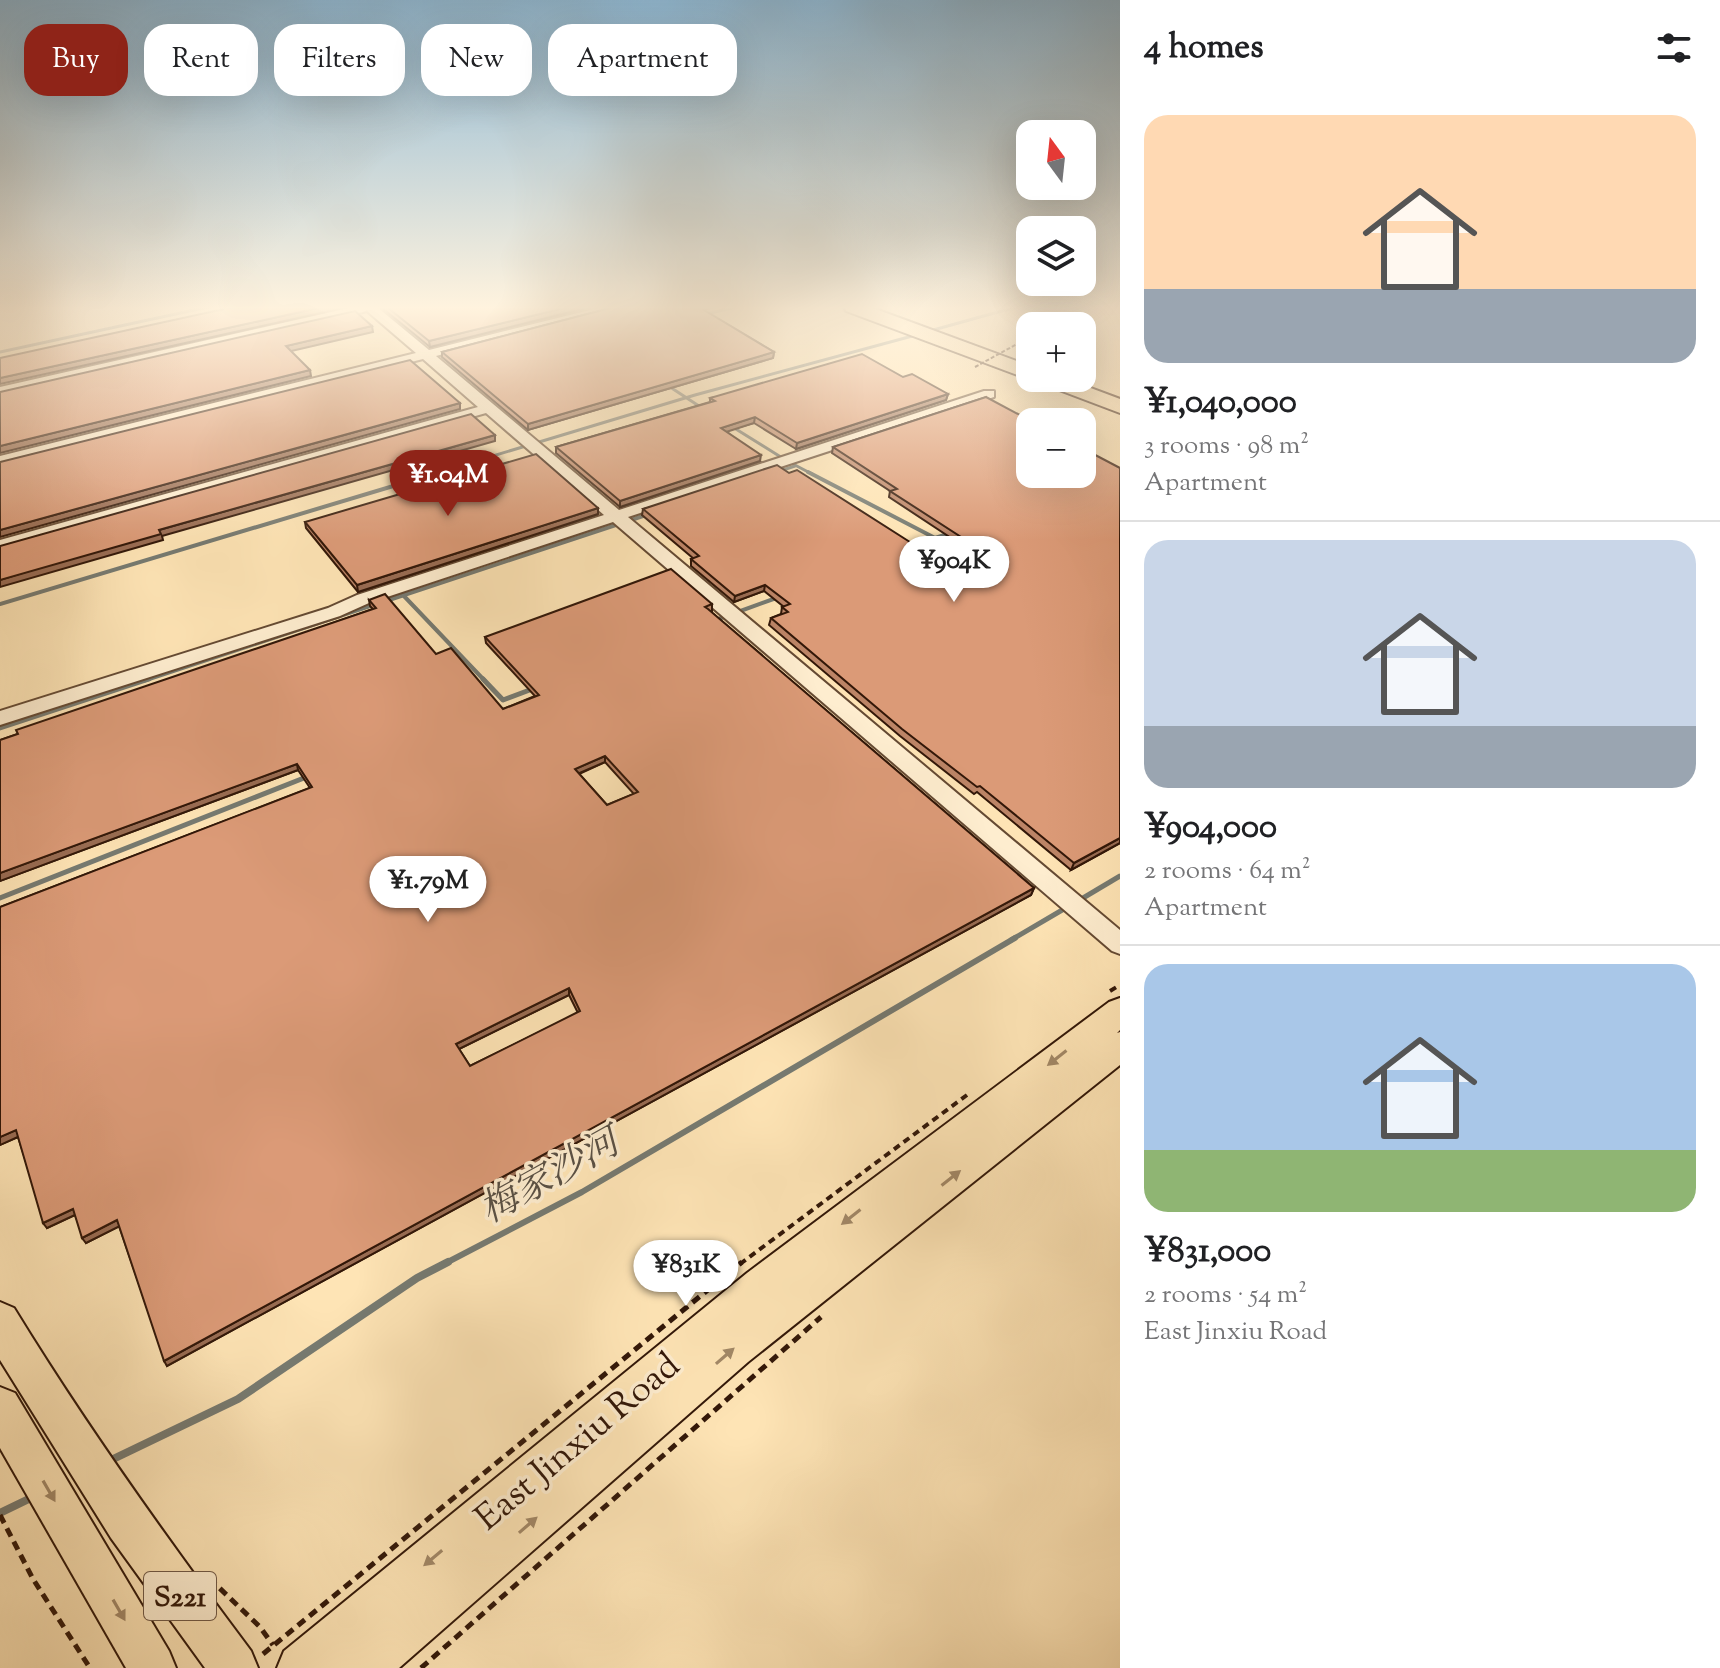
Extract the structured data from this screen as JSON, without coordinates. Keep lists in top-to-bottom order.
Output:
{
  "streets": {
    "main road": ["East Jinxiu Road", "S221"]
  },
  "water": ["梅家沙河"],
  "north": "top",
  "page": {
    "heading": "4 homes",
    "chip": [
      "Buy",
      "Rent",
      "Filters",
      "New",
      "Apartment"
    ],
    "list": [
      {
        "name": "¥1,040,000",
        "note": "3 rooms · 98 m² · Apartment"
      },
      {
        "name": "¥904,000",
        "note": "2 rooms · 64 m² · Apartment"
      },
      {
        "name": "¥831,000",
        "note": "2 rooms · 54 m² · East Jinxiu Road"
      }
    ],
    "map_buttons": ["+", "−"],
    "price": [
      "¥1.04M",
      "¥904K",
      "¥1.79M",
      "¥831K"
    ]
  }
}
